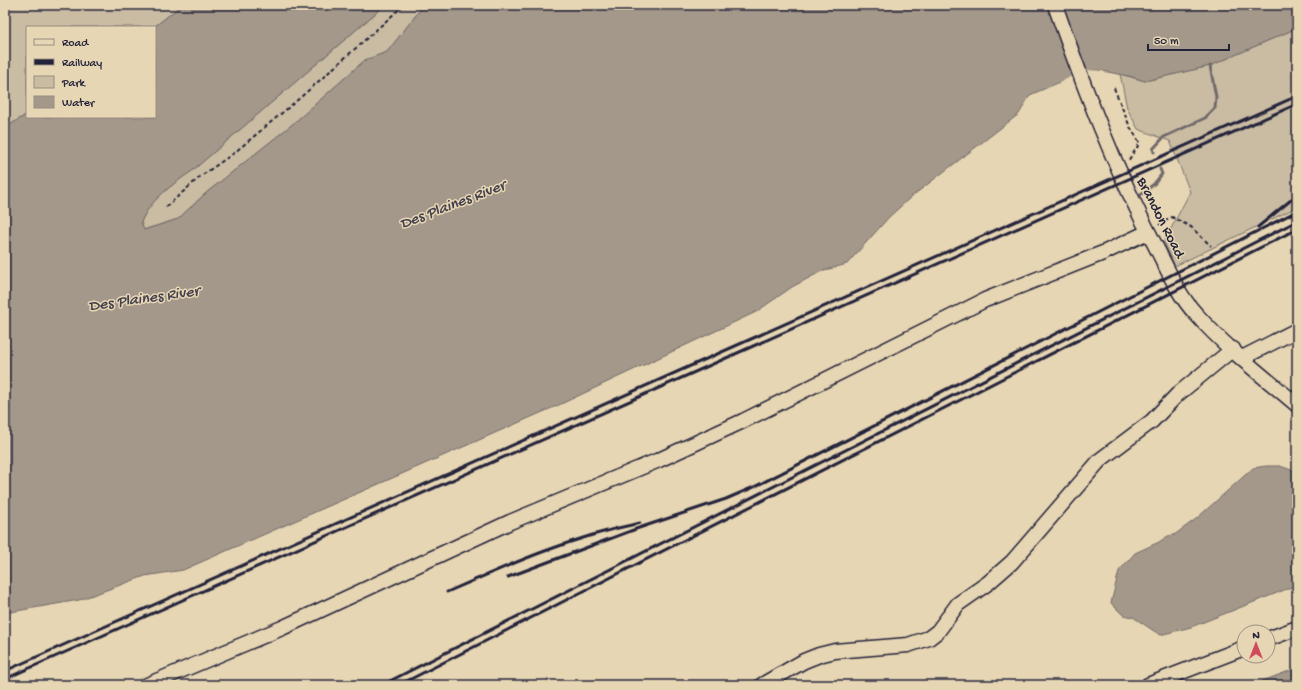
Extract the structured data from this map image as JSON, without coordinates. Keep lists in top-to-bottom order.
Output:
{
  "streets": {
    "street": ["Brandon Road"]
  },
  "water": ["Des Plaines River"],
  "legend": [
    "Road",
    "Railway",
    "Park",
    "Water"
  ],
  "scale_bar": "50 m",
  "north": "top"
}
